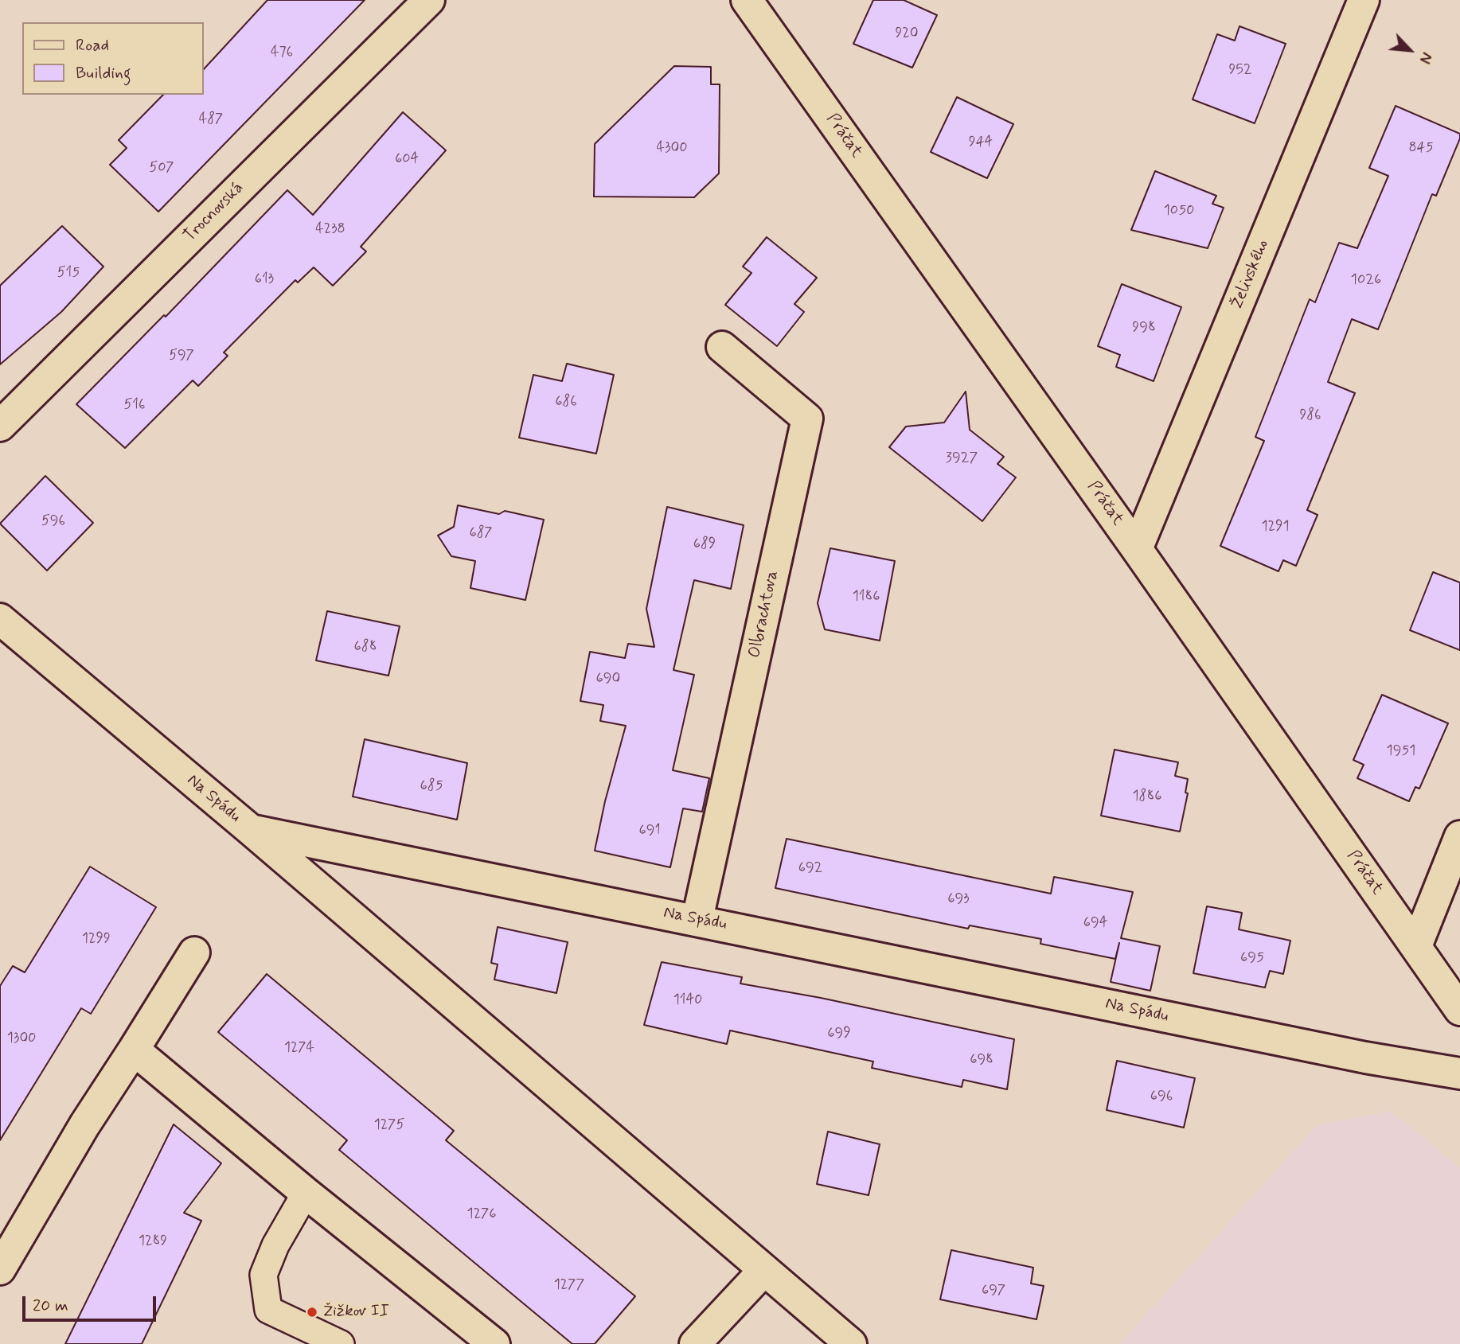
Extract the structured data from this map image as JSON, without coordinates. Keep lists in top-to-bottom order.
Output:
{
  "streets": {
    "street": [
      "Práčat",
      "Trocnovská",
      "Želivského",
      "Olbrachtova",
      "Na Spádu"
    ]
  },
  "crossings": [
    ["Práčat", "Želivského"],
    ["Olbrachtova", "Na Spádu"]
  ],
  "places": ["Žižkov II"],
  "house_numbers": [
    "920",
    "476",
    "952",
    "487",
    "944",
    "4300",
    "845",
    "604",
    "507",
    "1050",
    "4238",
    "515",
    "613",
    "1026",
    "998",
    "597",
    "686",
    "516",
    "986",
    "3927",
    "596",
    "1291",
    "687",
    "689",
    "1186",
    "688",
    "690",
    "1951",
    "685",
    "1886",
    "691",
    "692",
    "693",
    "694",
    "1299",
    "695",
    "1140",
    "699",
    "1300",
    "1274",
    "698",
    "696",
    "1275",
    "1276",
    "1289",
    "1277",
    "697"
  ],
  "legend": ["Road", "Building"],
  "scale_bar": "20 m",
  "north": "bottom right"
}
